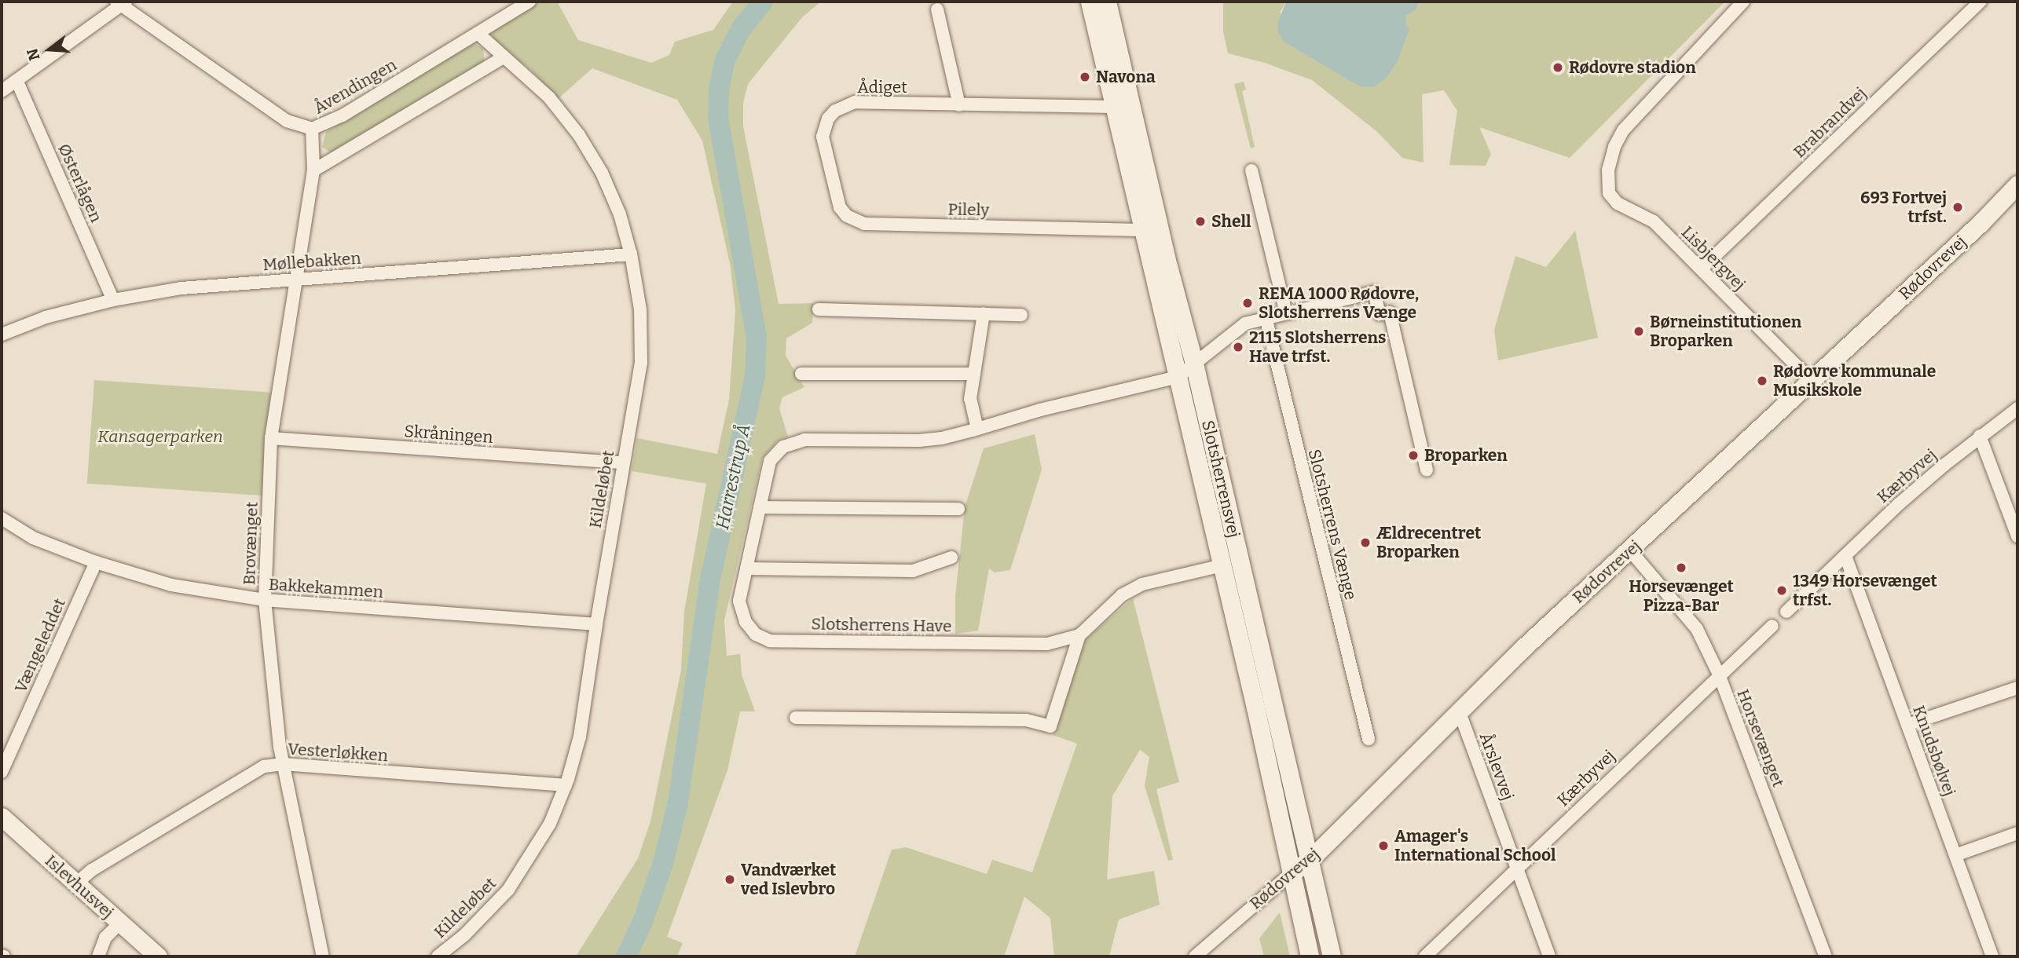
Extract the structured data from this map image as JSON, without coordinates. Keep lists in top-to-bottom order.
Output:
{
  "streets": {
    "street": [
      "Åvendingen",
      "Ådiget",
      "Brabrandvej",
      "Østerlågen",
      "Pilely",
      "Lisbjergvej",
      "Møllebakken",
      "Rødovrevej",
      "Skråningen",
      "Kærbyvej",
      "Slotsherrensvej",
      "Kildeløbet",
      "Slotsherrens Vænge",
      "Brovænget",
      "Bakkekammen",
      "Slotsherrens Have",
      "Vængeleddet",
      "Horsevænget",
      "Knudsbølvej",
      "Vesterløkken",
      "Årslevvej",
      "Islevhusvej"
    ]
  },
  "crossings": [
    ["Åvendingen", "Kildeløbet"],
    ["Åvendingen", "Brovænget"],
    ["Ådiget", "Pilely"],
    ["Ådiget", "Slotsherrensvej"],
    ["Brabrandvej", "Lisbjergvej"],
    ["Østerlågen", "Møllebakken"],
    ["Pilely", "Slotsherrensvej"],
    ["Lisbjergvej", "Rødovrevej"],
    ["Møllebakken", "Kildeløbet"],
    ["Møllebakken", "Brovænget"],
    ["Rødovrevej", "Slotsherrensvej"],
    ["Rødovrevej", "Horsevænget"],
    ["Rødovrevej", "Årslevvej"],
    ["Skråningen", "Kildeløbet"],
    ["Skråningen", "Brovænget"],
    ["Kærbyvej", "Horsevænget"],
    ["Kærbyvej", "Knudsbølvej"],
    ["Kærbyvej", "Årslevvej"],
    ["Slotsherrensvej", "Slotsherrens Have"],
    ["Kildeløbet", "Bakkekammen"],
    ["Kildeløbet", "Vesterløkken"],
    ["Brovænget", "Bakkekammen"],
    ["Brovænget", "Vesterløkken"],
    ["Bakkekammen", "Vængeleddet"],
    ["Vesterløkken", "Islevhusvej"]
  ],
  "water": ["Harrestrup Å"],
  "parks": ["Kansagerparken"],
  "places": [
    "Rødovre stadion",
    "Navona",
    "693 Fortvej trfst.",
    "Shell",
    "REMA 1000 Rødovre, Slotsherrens Vænge",
    "Børneinstitutionen Broparken",
    "2115 Slotsherrens Have trfst.",
    "Rødovre kommunale Musikskole",
    "Broparken",
    "Ældrecentret Broparken",
    "Horsevænget Pizza-Bar",
    "1349 Horsevænget trfst.",
    "Amager's International School",
    "Vandværket ved Islevbro"
  ],
  "north": "left"
}
